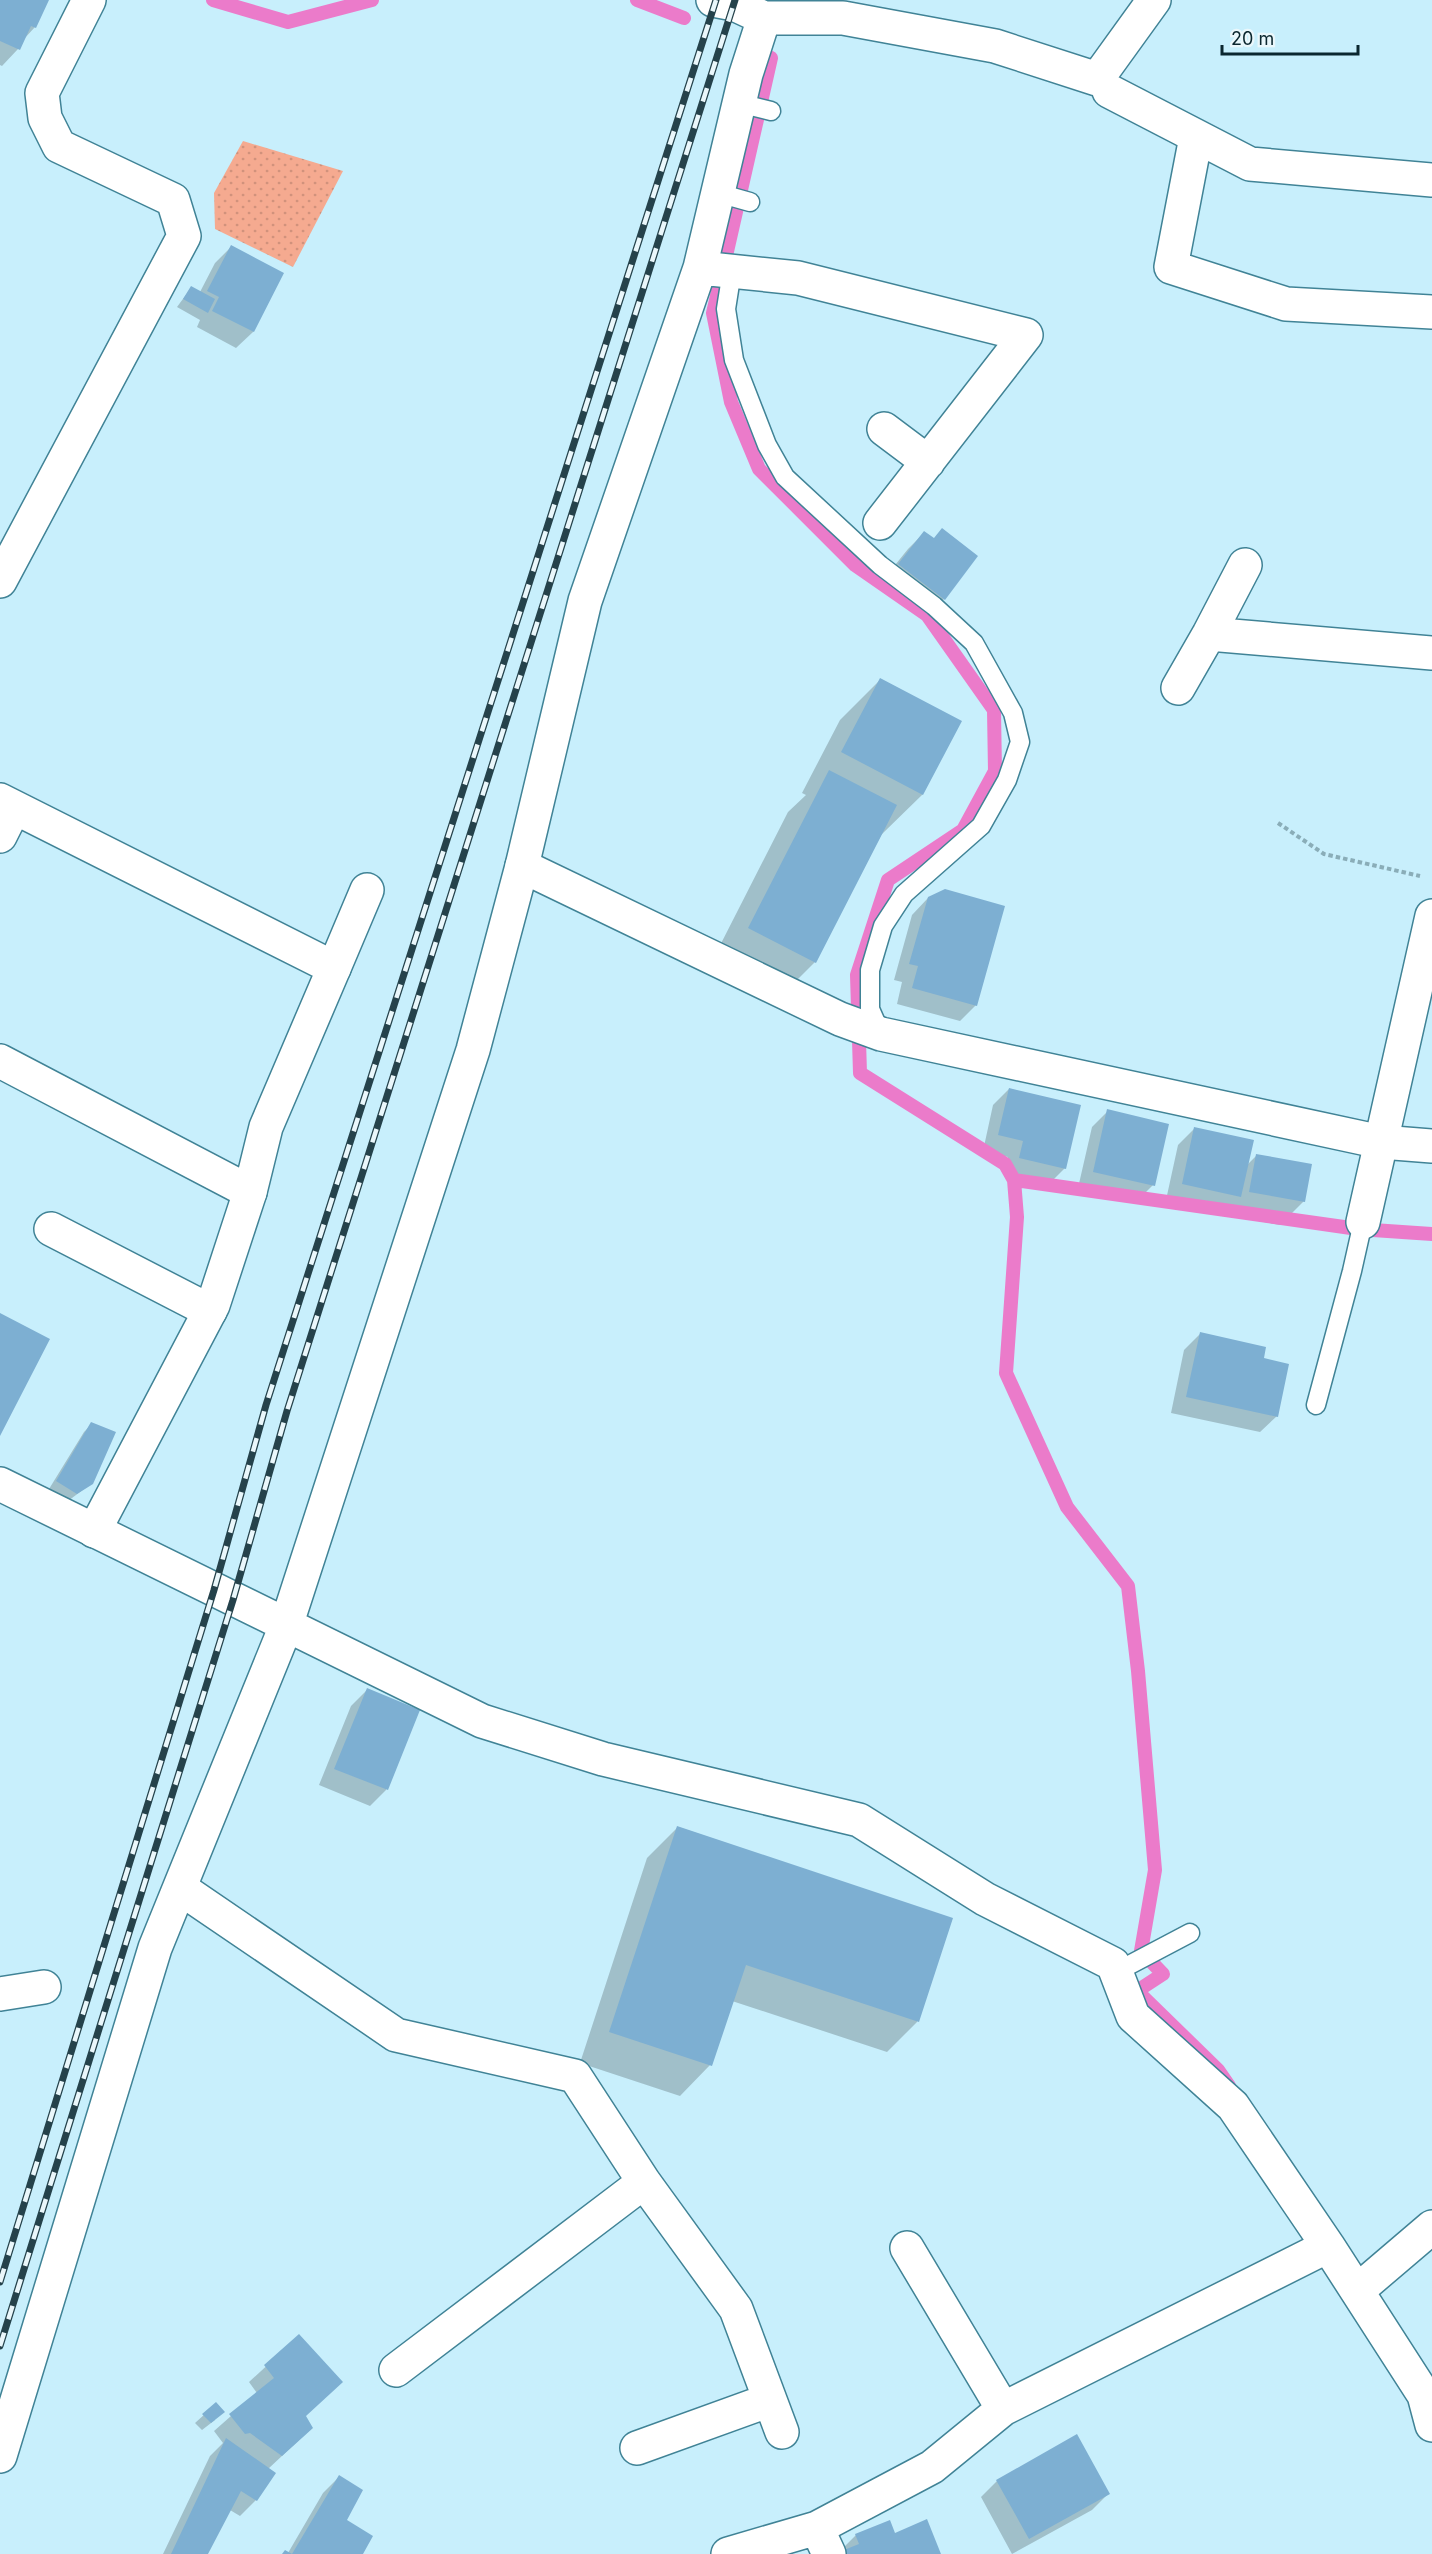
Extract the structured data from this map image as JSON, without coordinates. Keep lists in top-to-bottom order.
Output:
{
  "scale_bar": "20 m"
}
